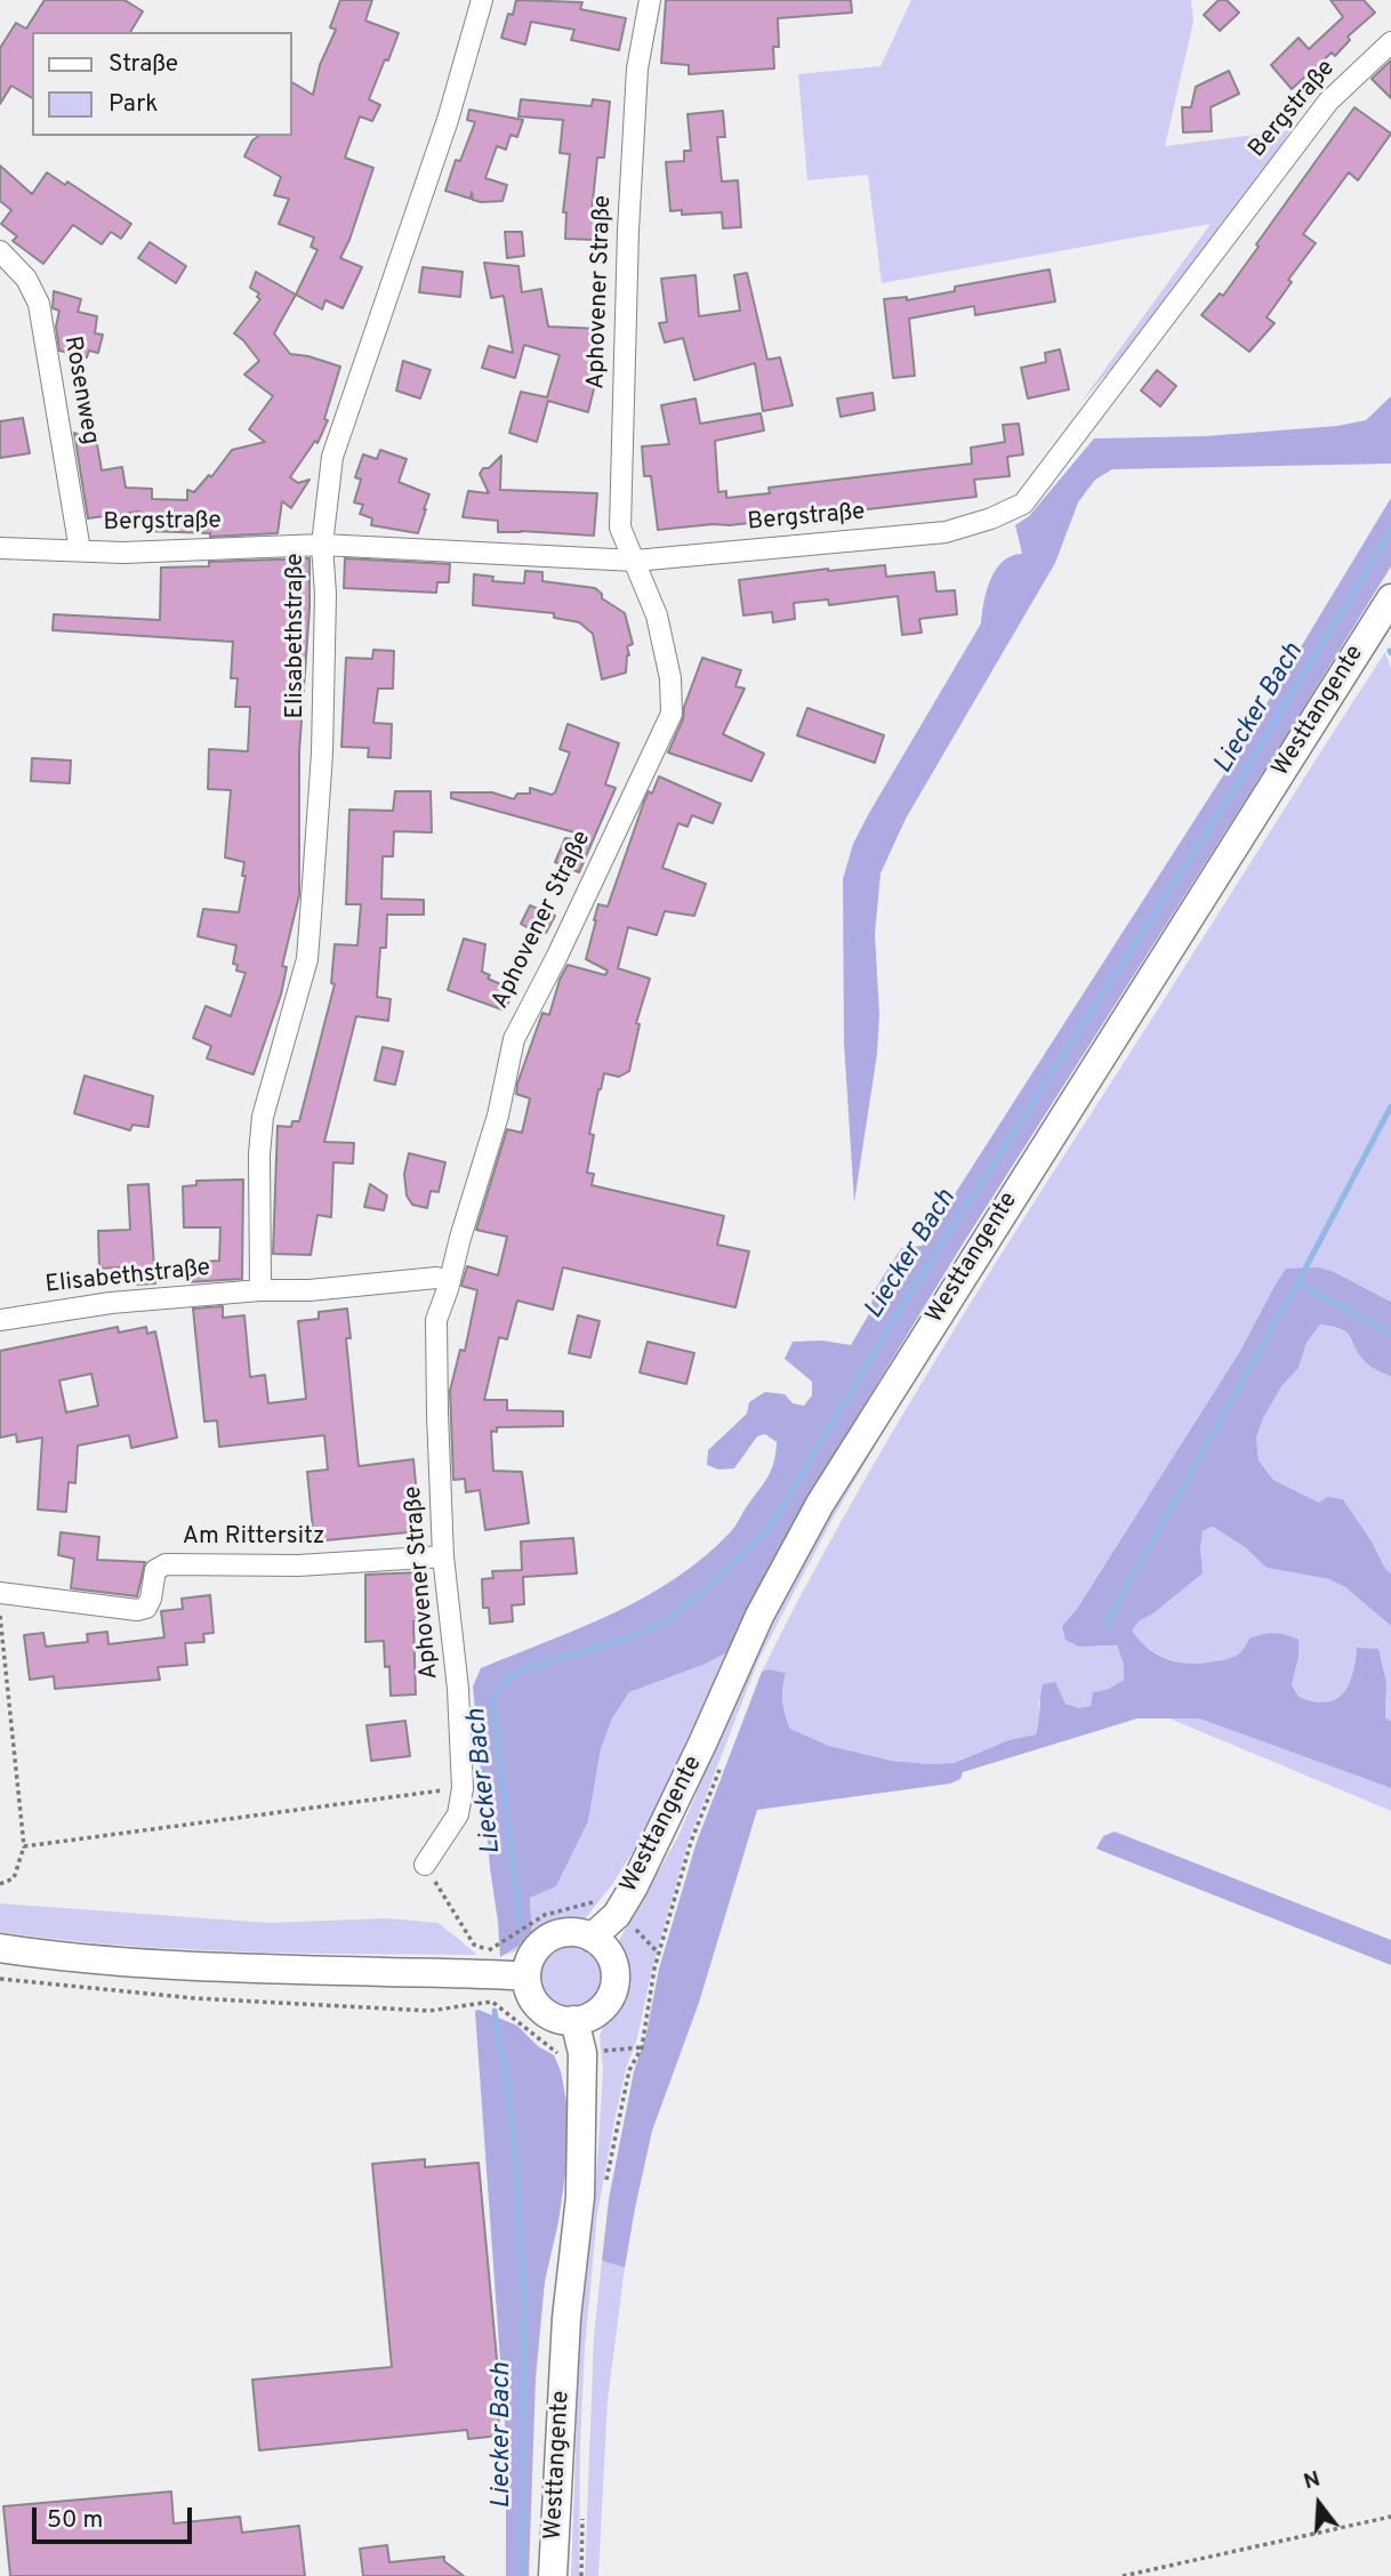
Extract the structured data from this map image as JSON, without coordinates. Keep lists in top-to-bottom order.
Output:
{
  "streets": {
    "main road": ["Westtangente"],
    "street": [
      "Bergstraße",
      "Aphovener Straße",
      "Rosenweg",
      "Elisabethstraße",
      "Am Rittersitz"
    ]
  },
  "crossings": [
    ["Bergstraße", "Aphovener Straße"],
    ["Bergstraße", "Rosenweg"],
    ["Bergstraße", "Elisabethstraße"],
    ["Aphovener Straße", "Elisabethstraße"],
    ["Aphovener Straße", "Am Rittersitz"]
  ],
  "water": ["Liecker Bach"],
  "legend": ["Straße", "Park"],
  "scale_bar": "50 m",
  "north": "top"
}
